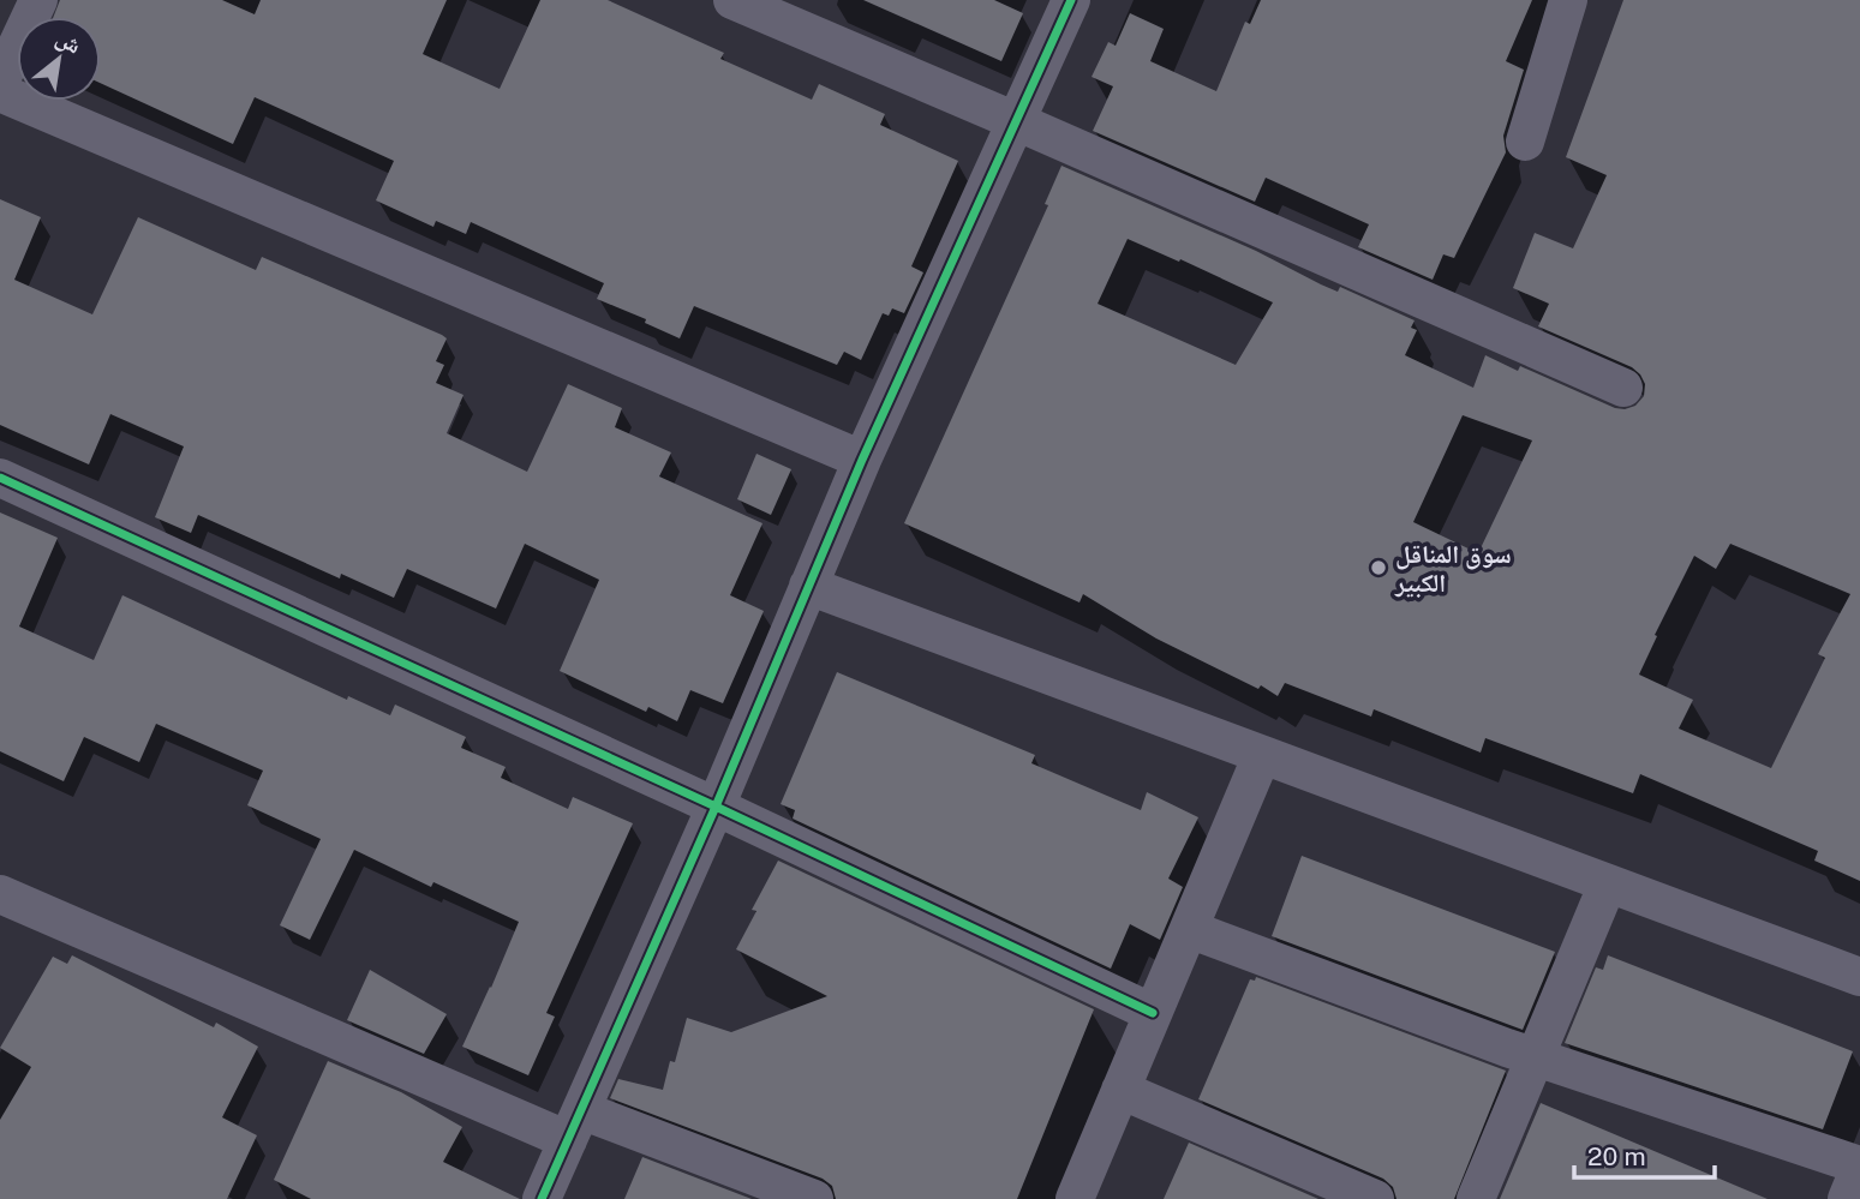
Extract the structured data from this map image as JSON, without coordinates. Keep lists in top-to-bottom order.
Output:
{
  "places": ["سوق المناقل الكبير"],
  "scale_bar": "20 m",
  "north": "top right"
}
